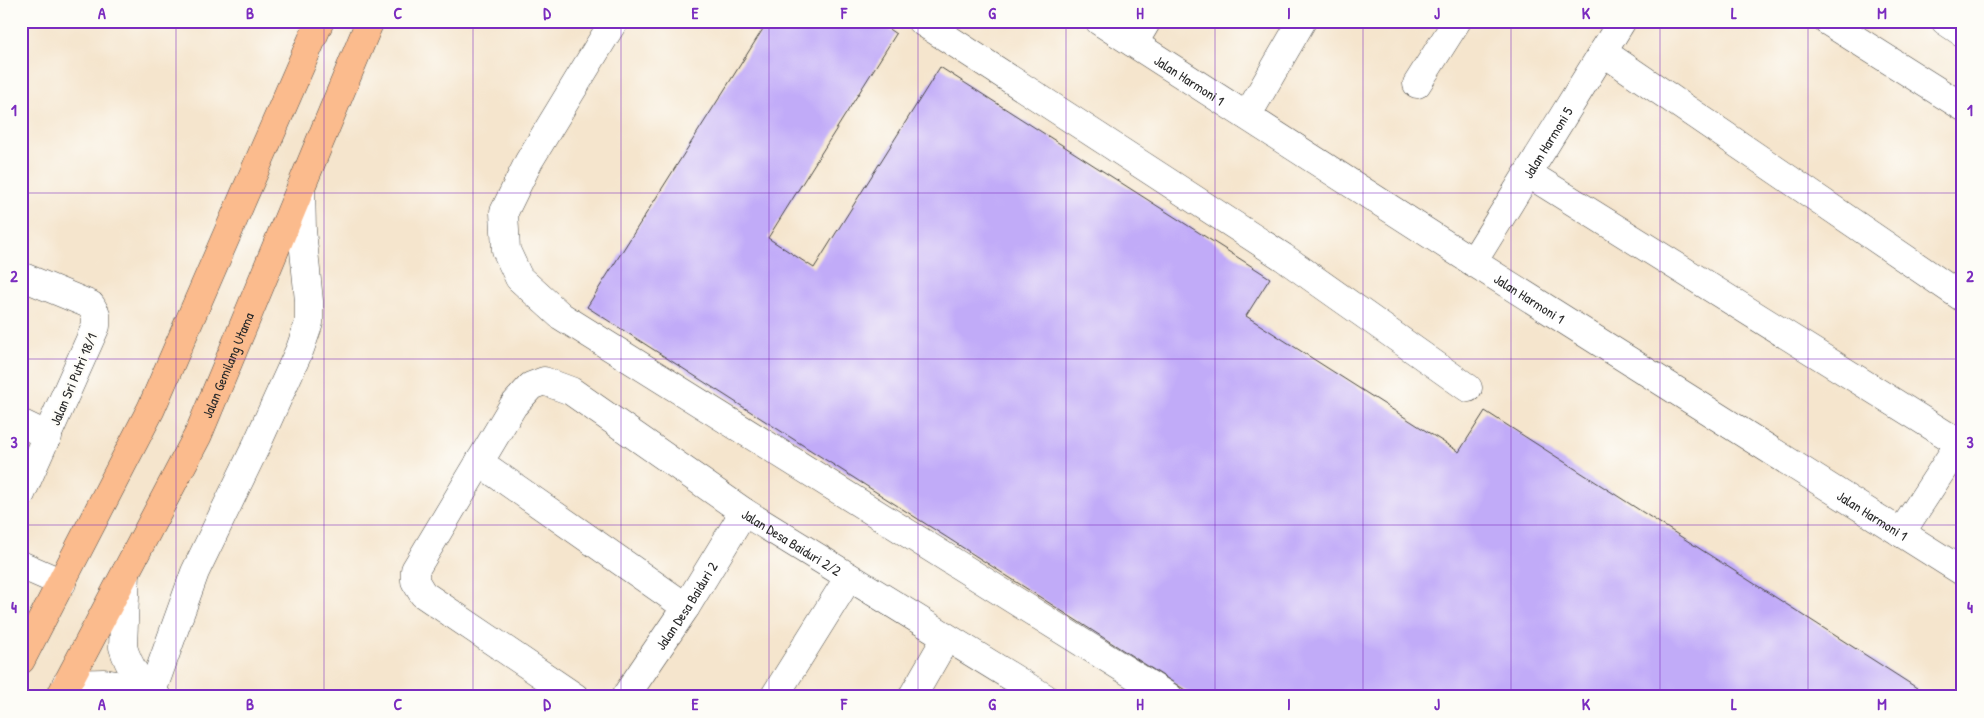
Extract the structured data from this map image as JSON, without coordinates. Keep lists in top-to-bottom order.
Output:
{
  "streets": {
    "main road": ["Jalan Gemilang Utama"],
    "street": [
      "Jalan Harmoni 1",
      "Jalan Harmoni 5",
      "Jalan Sri Putri 18/1",
      "Jalan Desa Baiduri 2/2",
      "Jalan Desa Baiduri 2"
    ]
  },
  "crossings": [
    ["Jalan Harmoni 1", "Jalan Harmoni 5"],
    ["Jalan Desa Baiduri 2/2", "Jalan Desa Baiduri 2"]
  ],
  "grid": {
    "columns": [
      "A",
      "B",
      "C",
      "D",
      "E",
      "F",
      "G",
      "H",
      "I",
      "J",
      "K",
      "L",
      "M"
    ],
    "rows": [
      "1",
      "2",
      "3",
      "4"
    ]
  }
}
